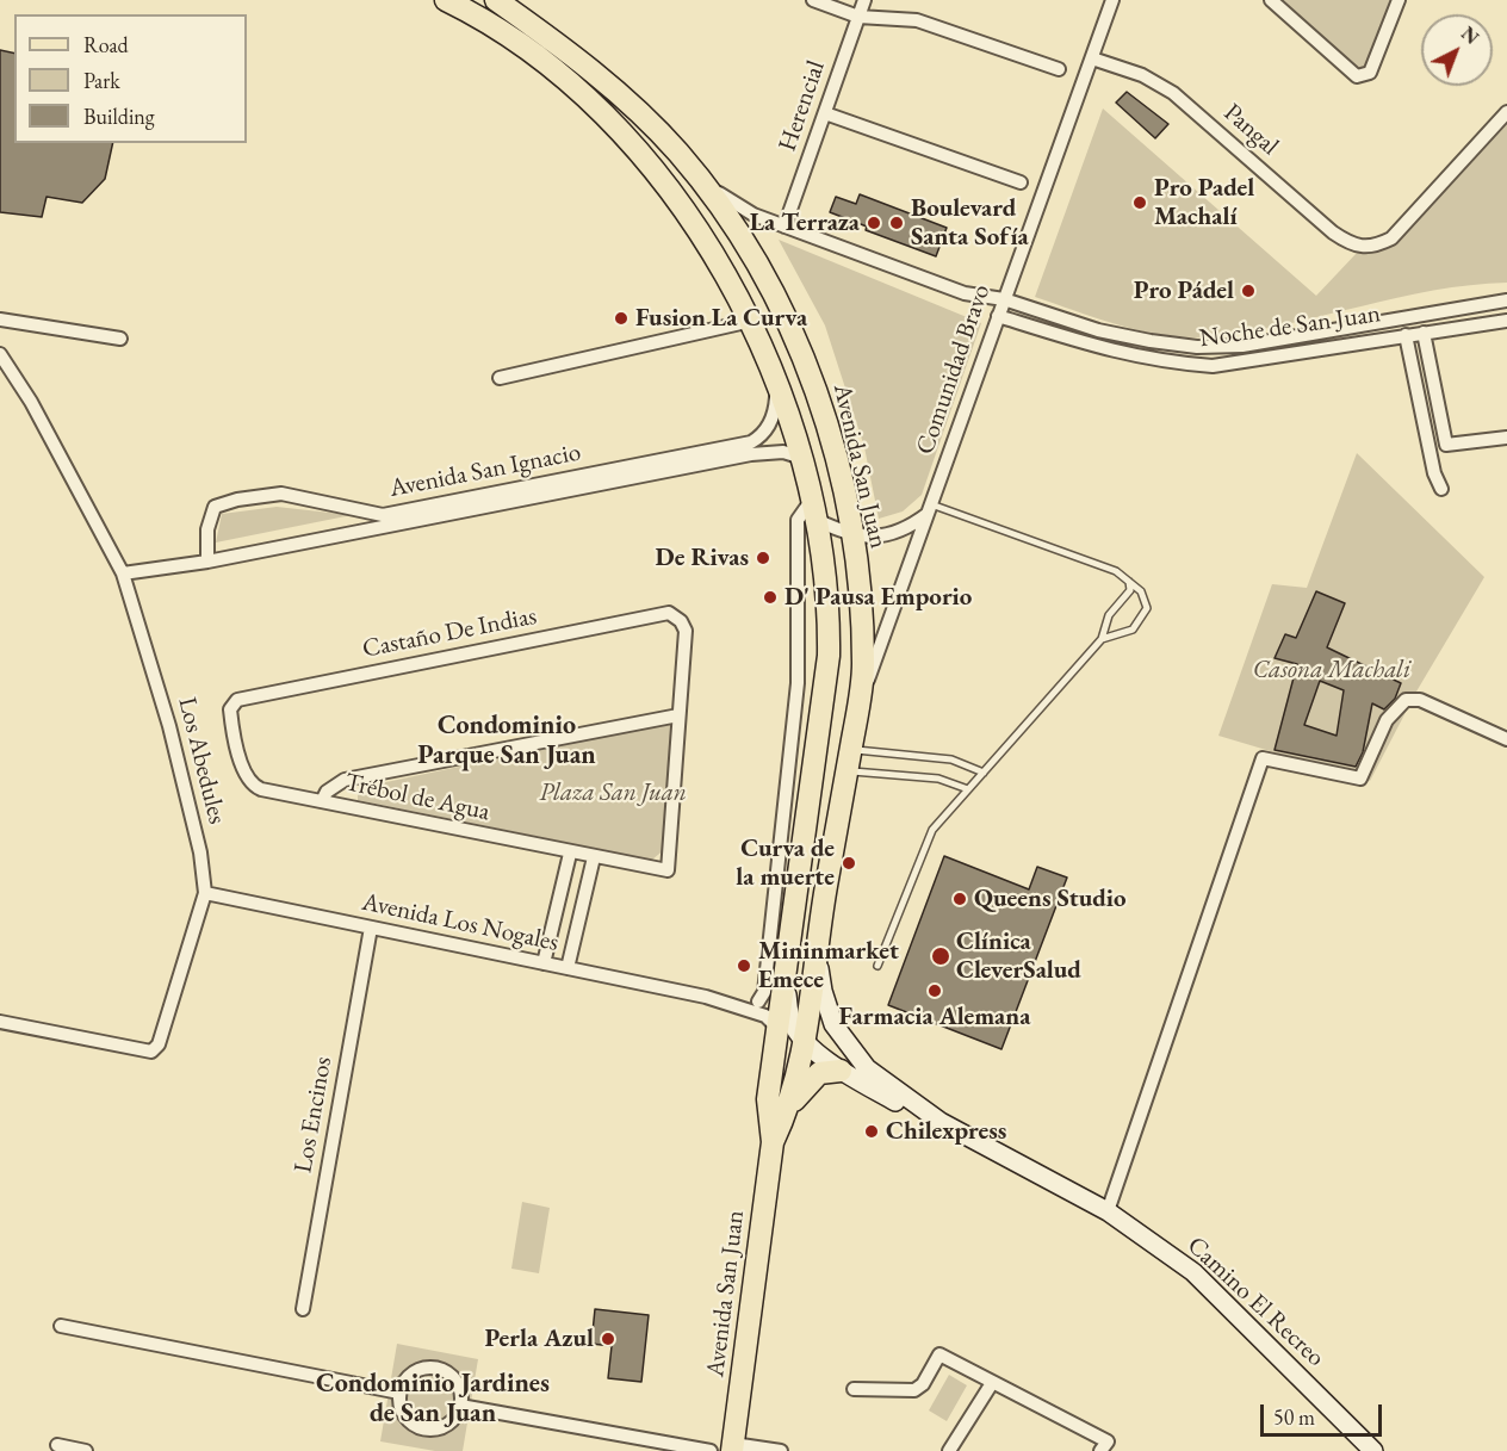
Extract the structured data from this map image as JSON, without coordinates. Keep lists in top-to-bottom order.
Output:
{
  "streets": {
    "main road": ["Avenida San Juan", "Camino El Recreo"],
    "street": [
      "Herencial",
      "Pangal",
      "Noche de San Juan",
      "Comunidad Bravo",
      "Avenida San Ignacio",
      "Castaño De Indias",
      "Los Abedules",
      "Trébol de Agua",
      "Avenida Los Nogales",
      "Los Encinos"
    ]
  },
  "crossings": [
    ["Pangal", "Comunidad Bravo"],
    ["Noche de San Juan", "Comunidad Bravo"],
    ["Comunidad Bravo", "Avenida San Juan"],
    ["Avenida San Juan", "Avenida San Ignacio"],
    ["Avenida San Juan", "Avenida Los Nogales"],
    ["Avenida San Juan", "Camino El Recreo"],
    ["Avenida San Ignacio", "Los Abedules"],
    ["Castaño De Indias", "Trébol de Agua"],
    ["Los Abedules", "Avenida Los Nogales"],
    ["Avenida Los Nogales", "Los Encinos"]
  ],
  "districts": ["Condominio Parque San Juan", "Condominio Jardines de San Juan"],
  "parks": ["Casona Machali", "Plaza San Juan"],
  "places": [
    "Pro Padel Machalí",
    "La Terraza",
    "Boulevard Santa Sofía",
    "Pro Pádel",
    "Fusion La Curva",
    "De Rivas",
    "D' Pausa Emporio",
    "Curva de la muerte",
    "Queens Studio",
    "Clínica CleverSalud",
    "Mininmarket Emece",
    "Farmacia Alemana",
    "Chilexpress",
    "Perla Azul"
  ],
  "legend": ["Road", "Park", "Building"],
  "scale_bar": "50 m",
  "north": "top right"
}
